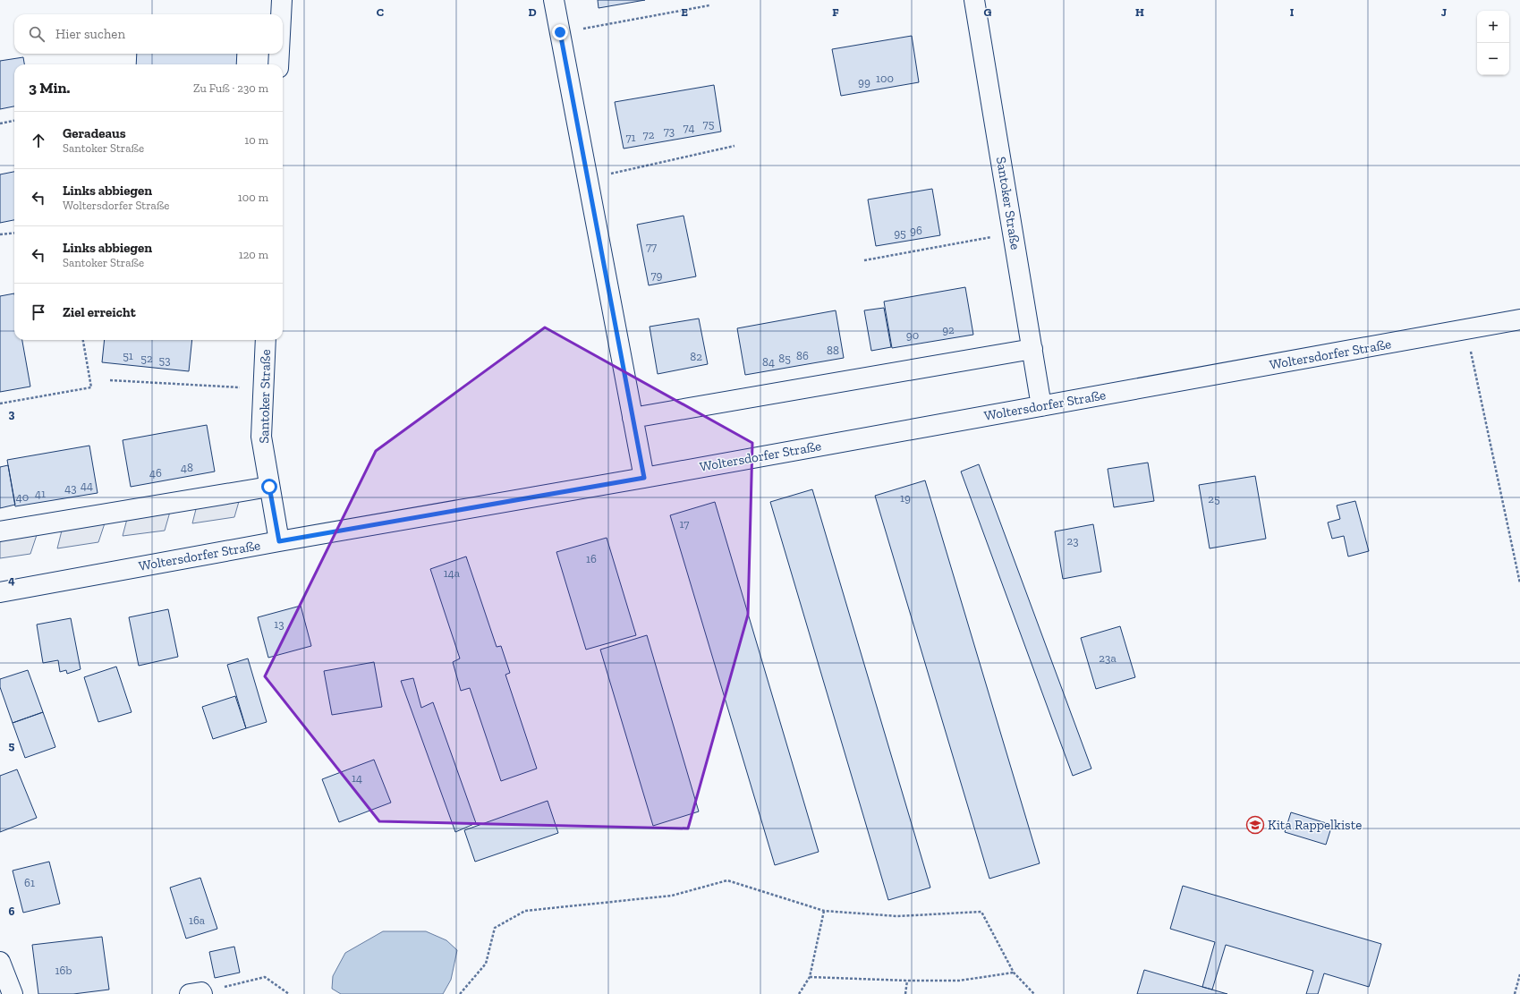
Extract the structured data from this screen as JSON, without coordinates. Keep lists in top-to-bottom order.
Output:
{
  "streets": {
    "street": ["Santoker Straße", "Woltersdorfer Straße"]
  },
  "crossings": [
    ["Santoker Straße", "Woltersdorfer Straße"]
  ],
  "places": {
    "school or university": ["Kita Rappelkiste"]
  },
  "house_numbers": [
    "100",
    "99",
    "75",
    "74",
    "73",
    "72",
    "71",
    "96",
    "95",
    "77",
    "79",
    "92",
    "90",
    "88",
    "51",
    "86",
    "82",
    "52",
    "85",
    "53",
    "84",
    "48",
    "46",
    "44",
    "43",
    "41",
    "40",
    "19",
    "25",
    "17",
    "23",
    "16",
    "14a",
    "13",
    "23a",
    "14",
    "61",
    "16a",
    "16b"
  ],
  "page": {
    "map_buttons": ["+", "−"],
    "search": "Hier suchen",
    "heading": ["3 Min.", "Zu Fuß · 230 m"],
    "list": [
      ["Geradeaus", "Santoker Straße", "10 m"],
      ["Links abbiegen", "Woltersdorfer Straße", "100 m"],
      ["Links abbiegen", "Santoker Straße", "120 m"],
      "Ziel erreicht"
    ]
  },
  "grid": {
    "columns": [
      "C",
      "D",
      "E",
      "F",
      "G",
      "H",
      "I",
      "J"
    ],
    "rows": [
      "3",
      "4",
      "5",
      "6"
    ]
  }
}
